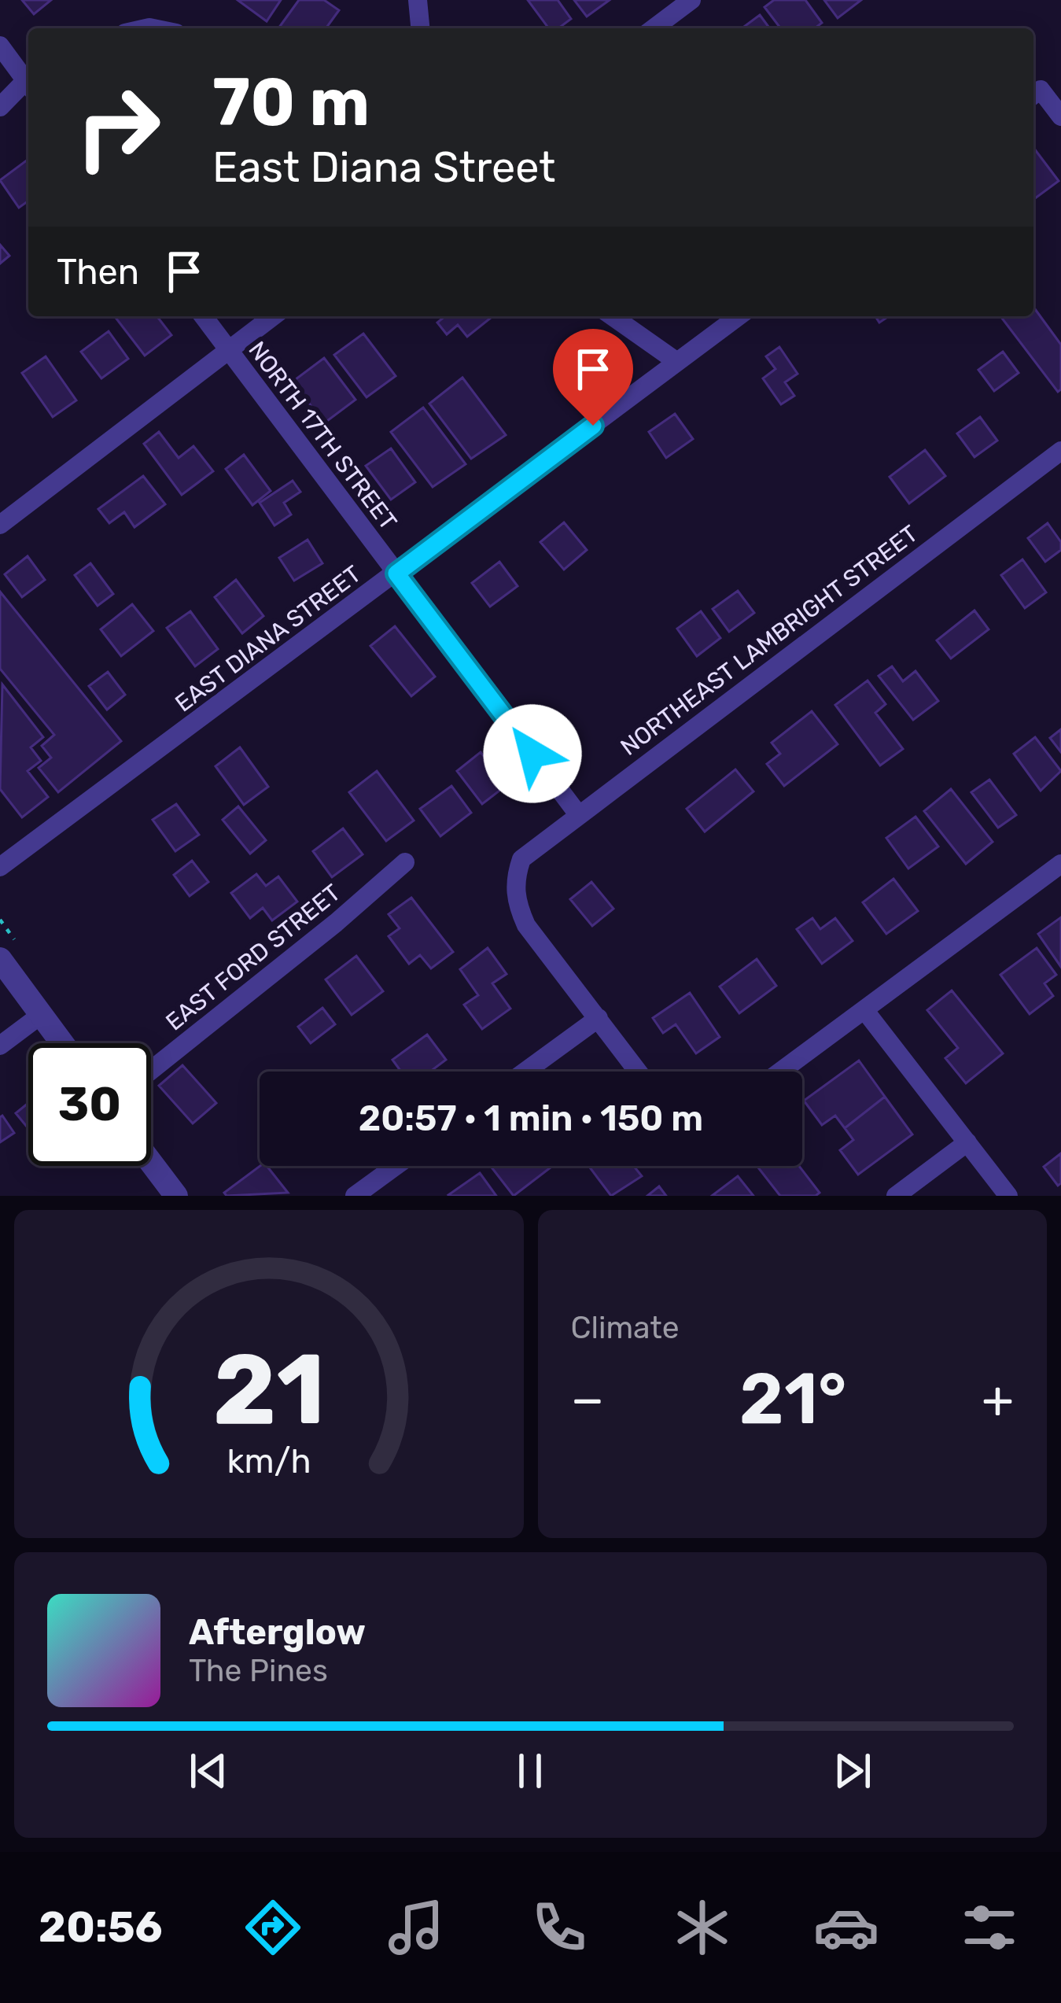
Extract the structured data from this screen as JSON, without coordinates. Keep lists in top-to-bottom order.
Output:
{
  "streets": {
    "street": [
      "NORTH 17TH STREET",
      "EAST DIANA STREET",
      "NORTHEAST LAMBRIGHT STREET",
      "EAST FORD STREET"
    ]
  },
  "crossings": [
    ["NORTH 17TH STREET", "EAST DIANA STREET"],
    ["NORTH 17TH STREET", "NORTHEAST LAMBRIGHT STREET"]
  ],
  "page": {
    "turn": ["70 m", "East Diana Street"],
    "then": "Then",
    "limit": "30",
    "trip": "20:57 · 1 min · 150 m",
    "tile": "Climate",
    "heat": ["−", "21°", "+"],
    "song": ["Afterglow", "The Pines"],
    "tabs": "20:56",
    "gauge": ["21", "km/h"]
  }
}
